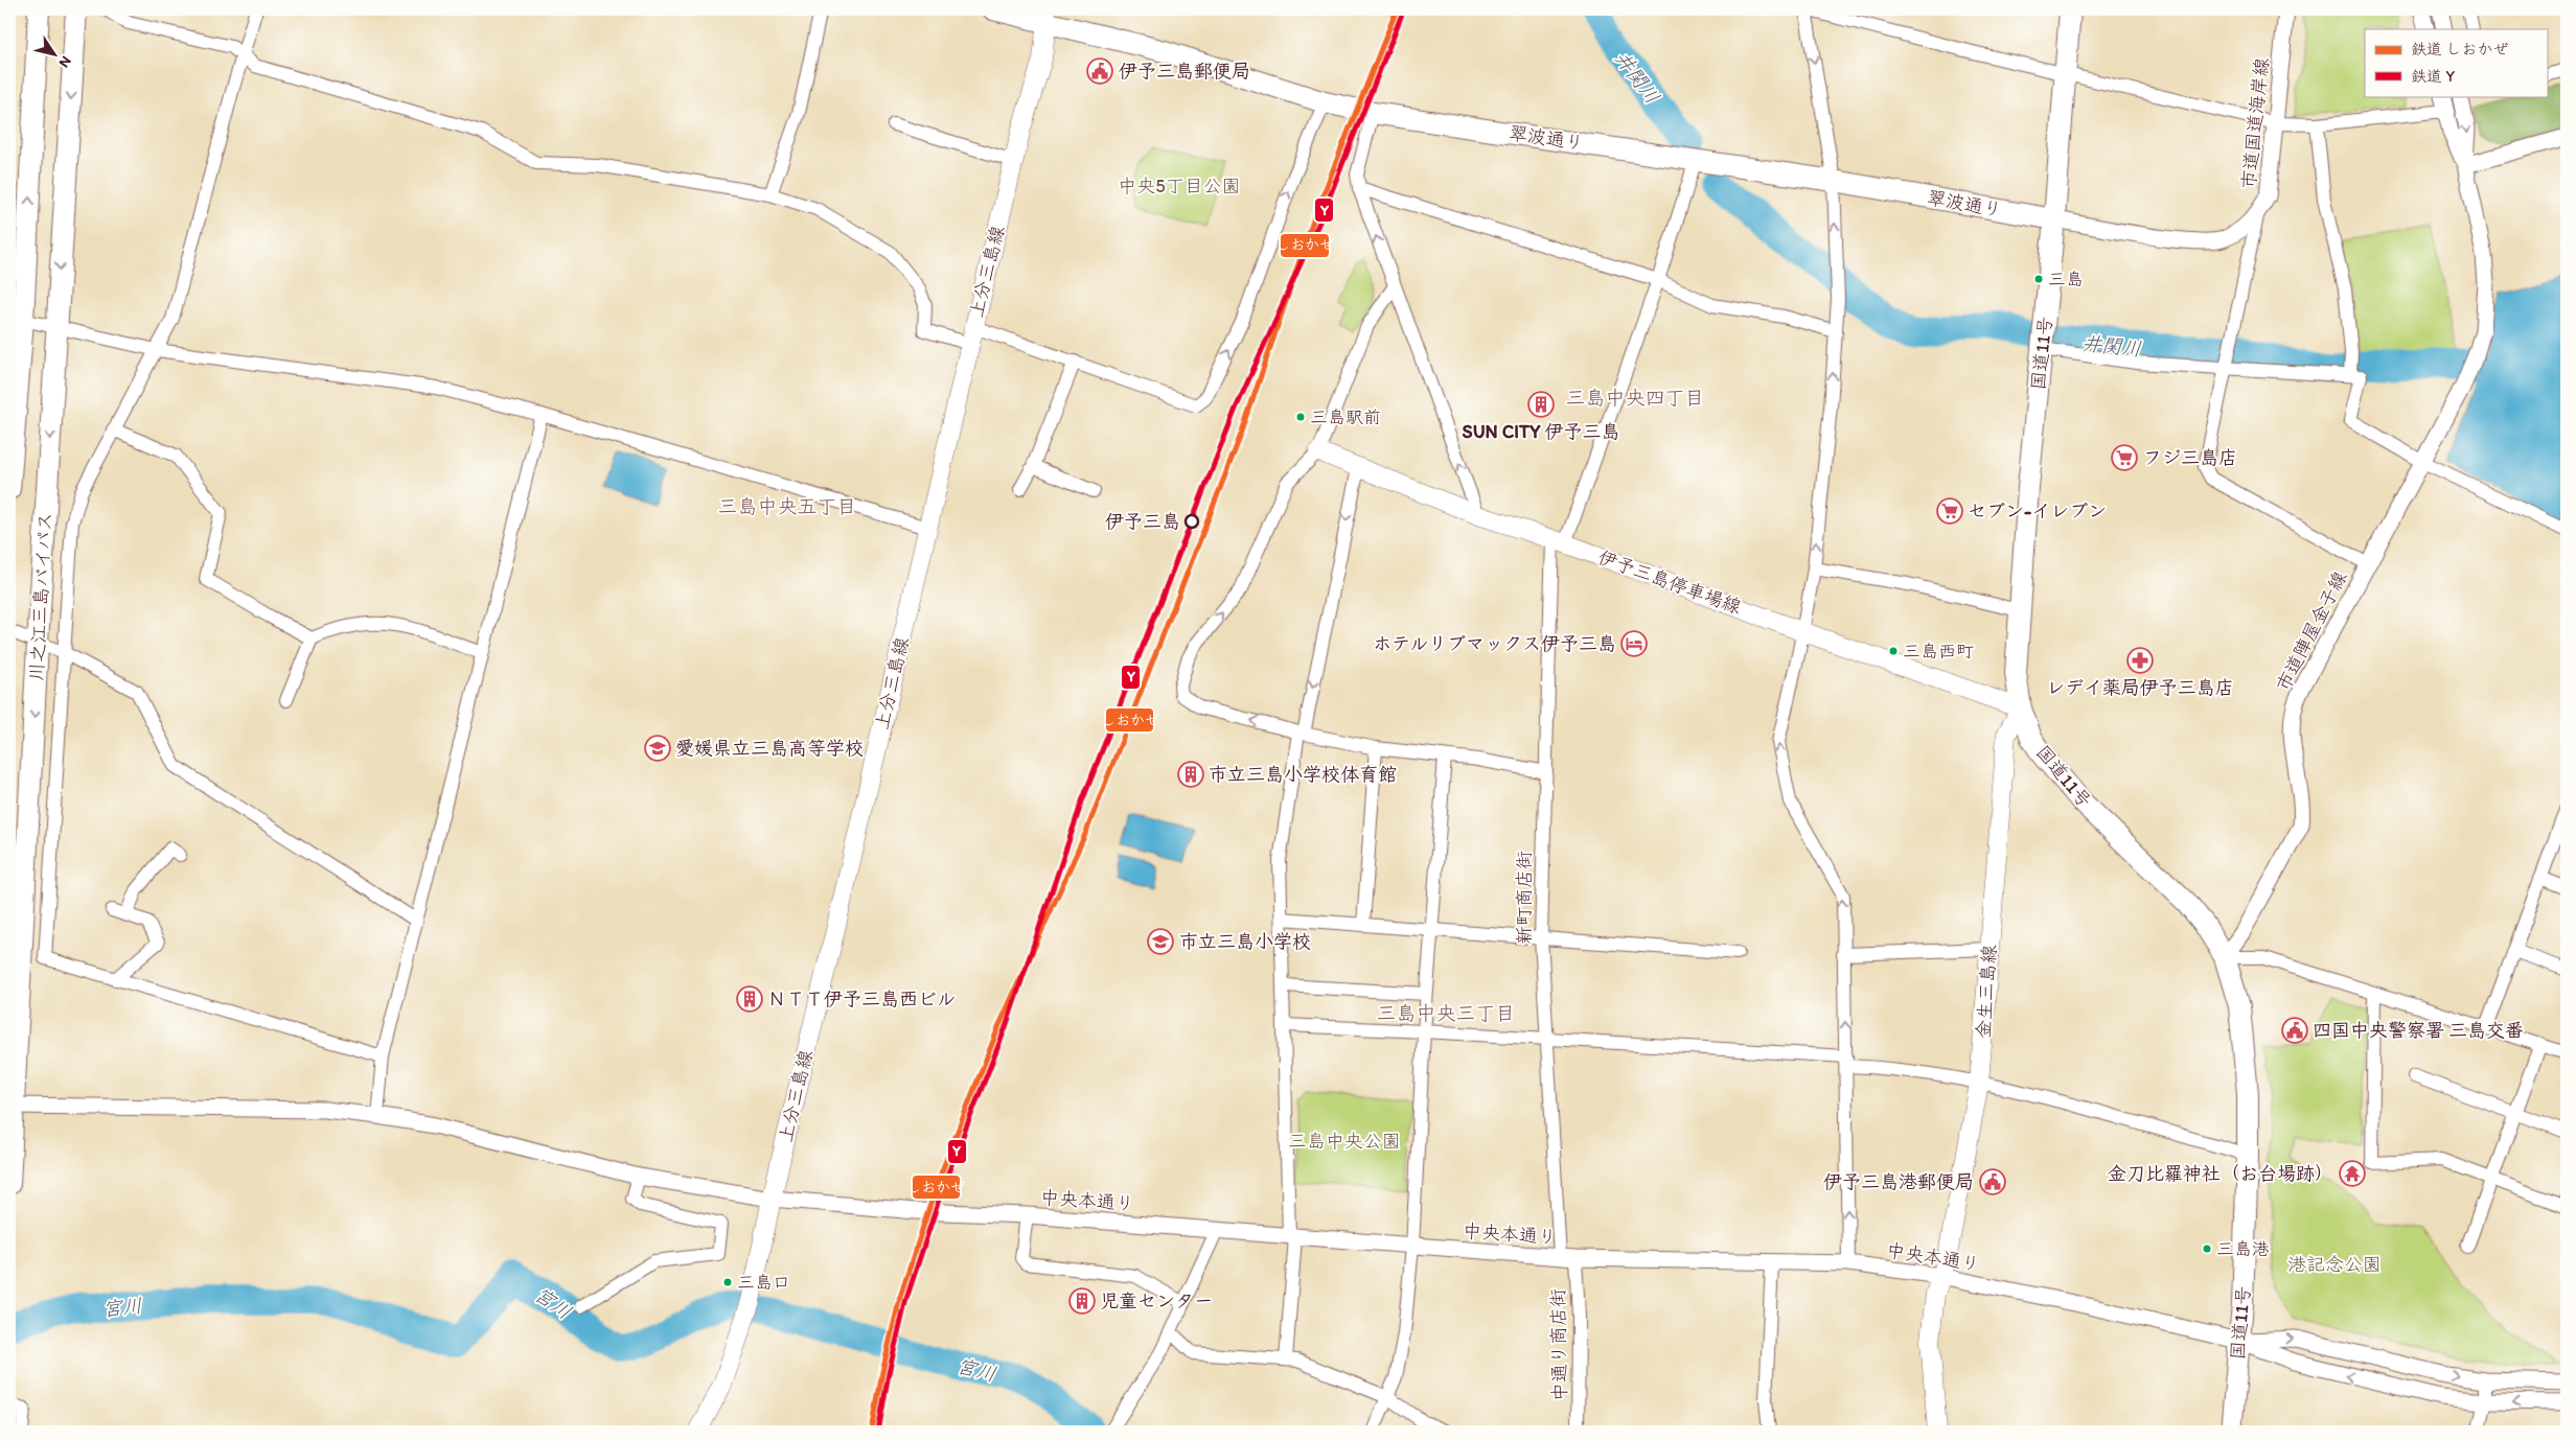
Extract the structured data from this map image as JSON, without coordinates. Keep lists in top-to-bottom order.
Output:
{
  "streets": {
    "highway": ["翠波通り", "国道11号", "川之江三島バイパス"],
    "main road": ["上分三島線", "伊予三島停車場線", "金生三島線"],
    "street": [
      "市道国道海岸線",
      "市道陣屋金子線",
      "新町商店街",
      "中央本通り",
      "中通り商店街"
    ]
  },
  "crossings": [
    ["市道国道海岸線", "翠波通り"],
    ["市道国道海岸線", "国道11号"],
    ["翠波通り", "上分三島線"],
    ["翠波通り", "国道11号"],
    ["翠波通り", "新町商店街"],
    ["上分三島線", "中央本通り"],
    ["国道11号", "伊予三島停車場線"],
    ["国道11号", "市道陣屋金子線"],
    ["国道11号", "金生三島線"],
    ["国道11号", "中央本通り"],
    ["伊予三島停車場線", "新町商店街"],
    ["伊予三島停車場線", "金生三島線"],
    ["川之江三島バイパス", "中央本通り"],
    ["新町商店街", "中央本通り"],
    ["新町商店街", "中通り商店街"],
    ["金生三島線", "中央本通り"],
    ["中央本通り", "中通り商店街"]
  ],
  "districts": ["三島中央四丁目", "三島中央五丁目", "三島中央三丁目"],
  "water": ["井関川", "宮川"],
  "parks": ["中央5丁目公園", "三島中央公園", "港記念公園"],
  "places": {
    "public building": ["伊予三島郵便局", "四国中央警察署 三島交番", "伊予三島港郵便局"],
    "other": [
      "三島",
      "三島駅前",
      "伊予三島",
      "三島西町",
      "三島港",
      "三島口"
    ],
    "building": [
      "SUN CITY 伊予三島",
      "市立三島小学校体育館",
      "ＮＴＴ伊予三島西ビル",
      "児童センター"
    ],
    "supermarket": ["フジ三島店", "セブン-イレブン"],
    "hotel": ["ホテルリブマックス伊予三島"],
    "pharmacy": ["レデイ薬局伊予三島店"],
    "school or university": ["愛媛県立三島高等学校", "市立三島小学校"],
    "temple": ["金刀比羅神社（お台場跡）"]
  },
  "lines": ["rail line しおかぜ", "rail line Y"],
  "legend": ["鉄道 しおかぜ", "鉄道 Y"],
  "north": "bottom right"
}
